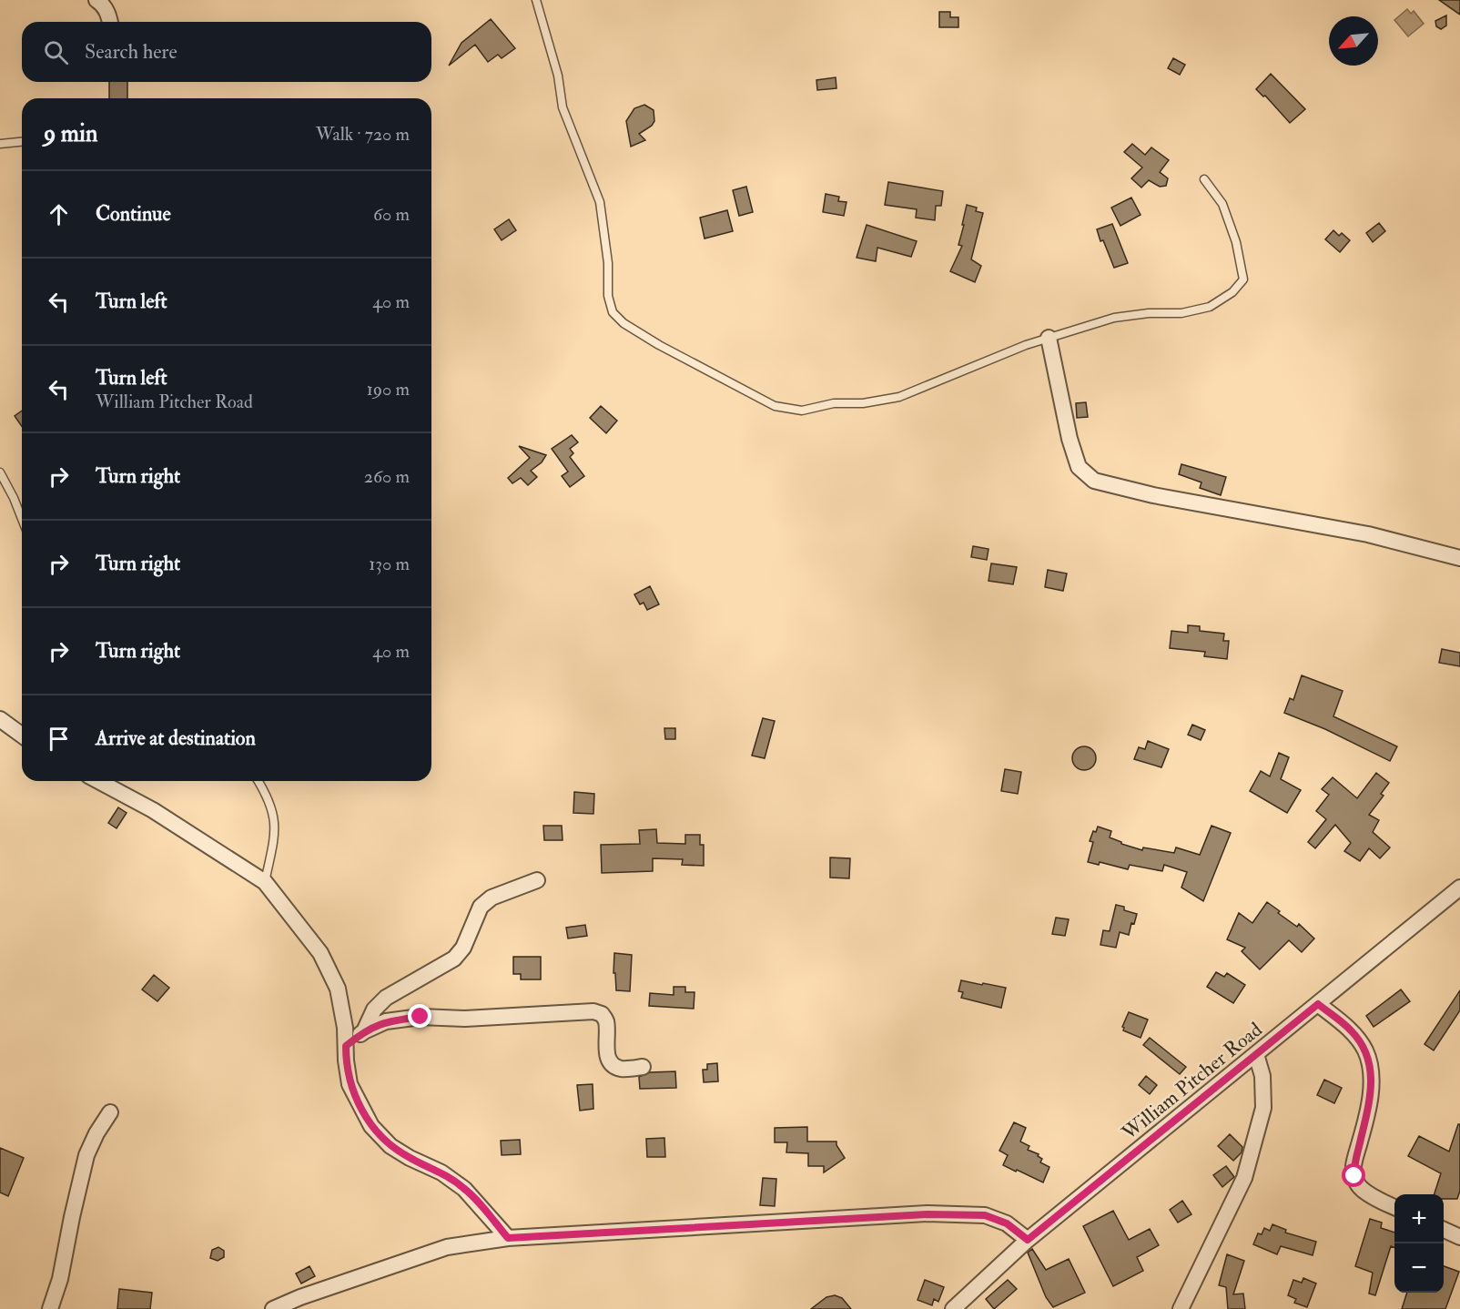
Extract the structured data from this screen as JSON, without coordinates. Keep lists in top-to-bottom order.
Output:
{
  "streets": {
    "street": ["William Pitcher Road"]
  },
  "north": "bottom left",
  "page": {
    "search": "Search here",
    "heading": ["9 min", "Walk · 720 m"],
    "list": [
      ["Continue", "60 m"],
      ["Turn left", "40 m"],
      ["Turn left", "William Pitcher Road", "190 m"],
      ["Turn right", "260 m"],
      ["Turn right", "130 m"],
      ["Turn right", "40 m"],
      "Arrive at destination"
    ],
    "map_buttons": ["+", "−"]
  }
}
